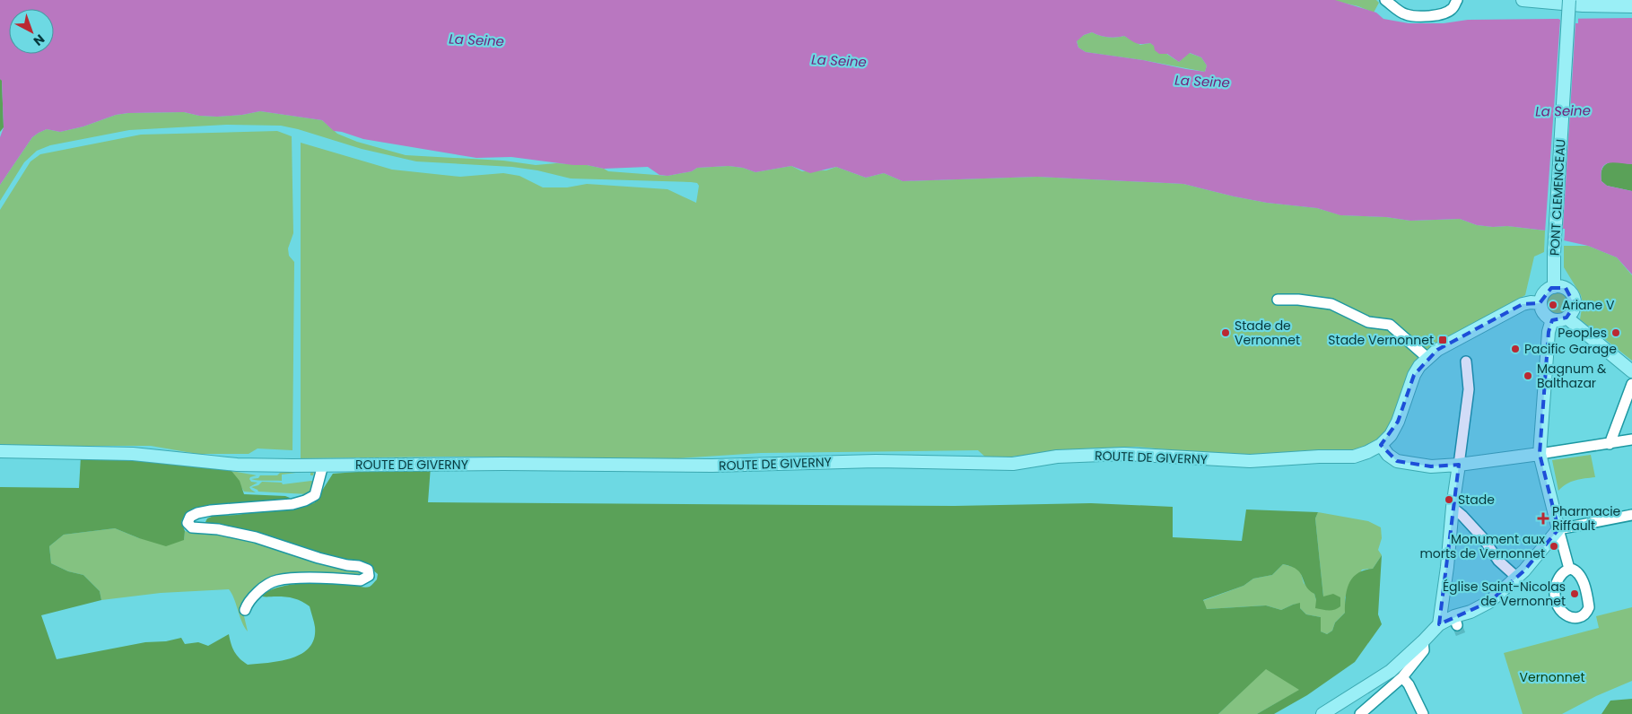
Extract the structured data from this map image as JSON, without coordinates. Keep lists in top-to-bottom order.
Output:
{
  "streets": {
    "main road": ["PONT CLEMENCEAU", "ROUTE DE GIVERNY"]
  },
  "water": ["La Seine"],
  "parks": ["Vernonnet"],
  "places": {
    "other": [
      "Ariane V",
      "Stade de Vernonnet",
      "Peoples",
      "Pacific Garage",
      "Magnum & Balthazar",
      "Stade",
      "Monument aux morts de Vernonnet",
      "Église Saint-Nicolas de Vernonnet"
    ],
    "transit": ["Stade Vernonnet"],
    "health": ["Pharmacie Riffault"]
  },
  "north": "bottom right"
}
